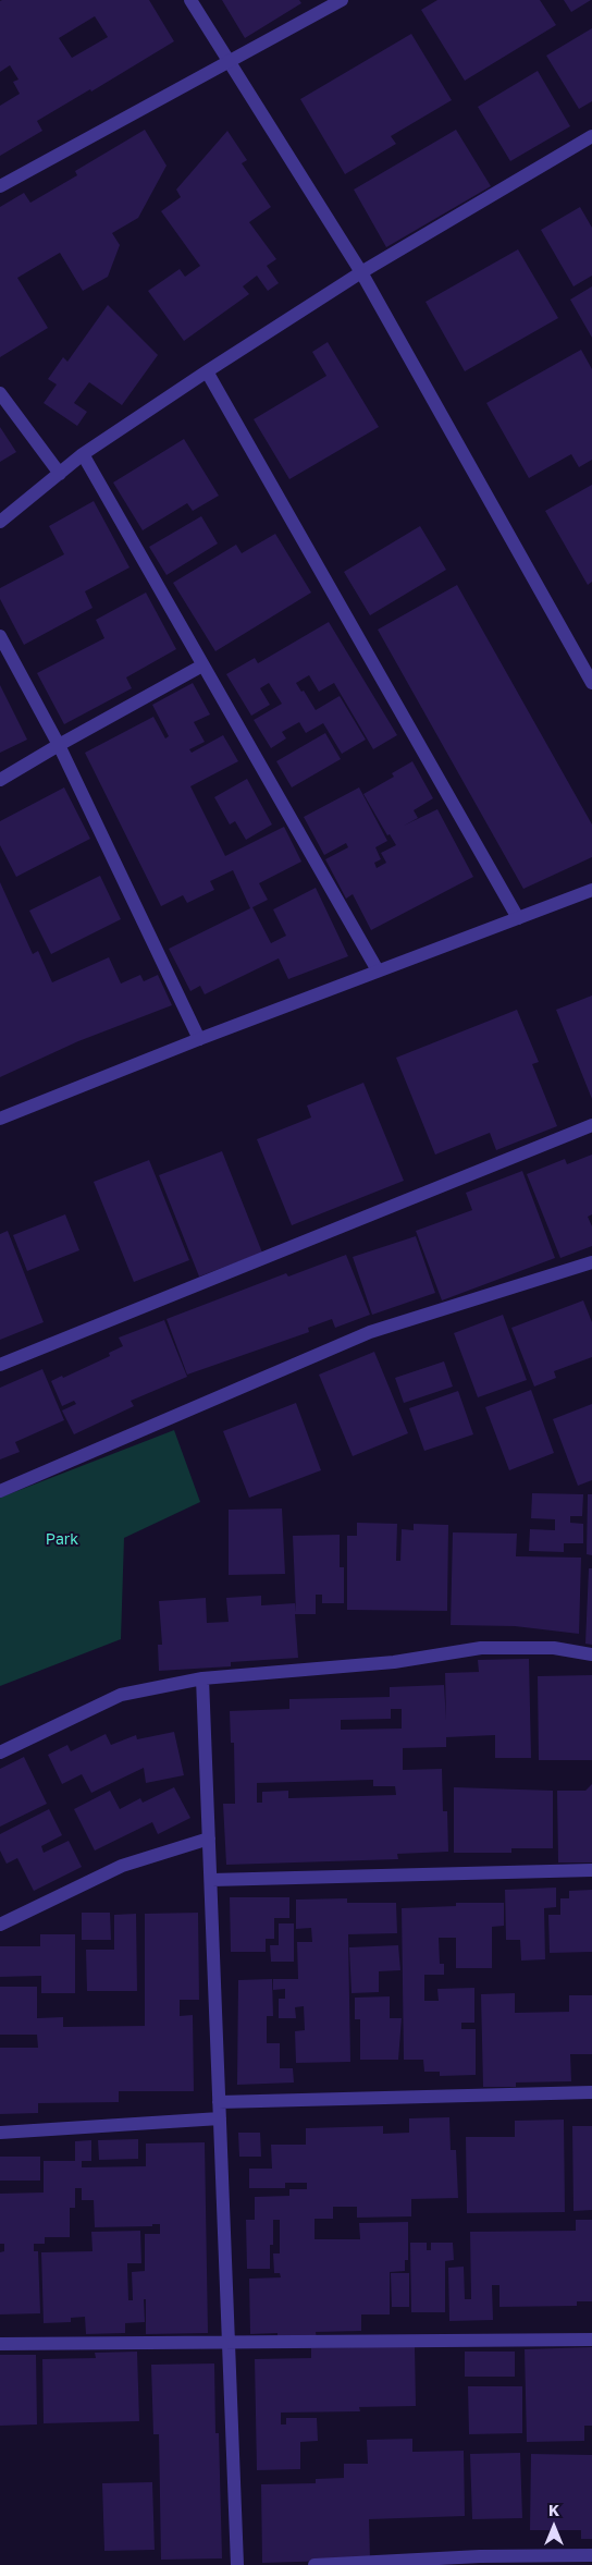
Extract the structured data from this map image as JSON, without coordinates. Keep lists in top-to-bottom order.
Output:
{
  "parks": ["Park"],
  "north": "top"
}
